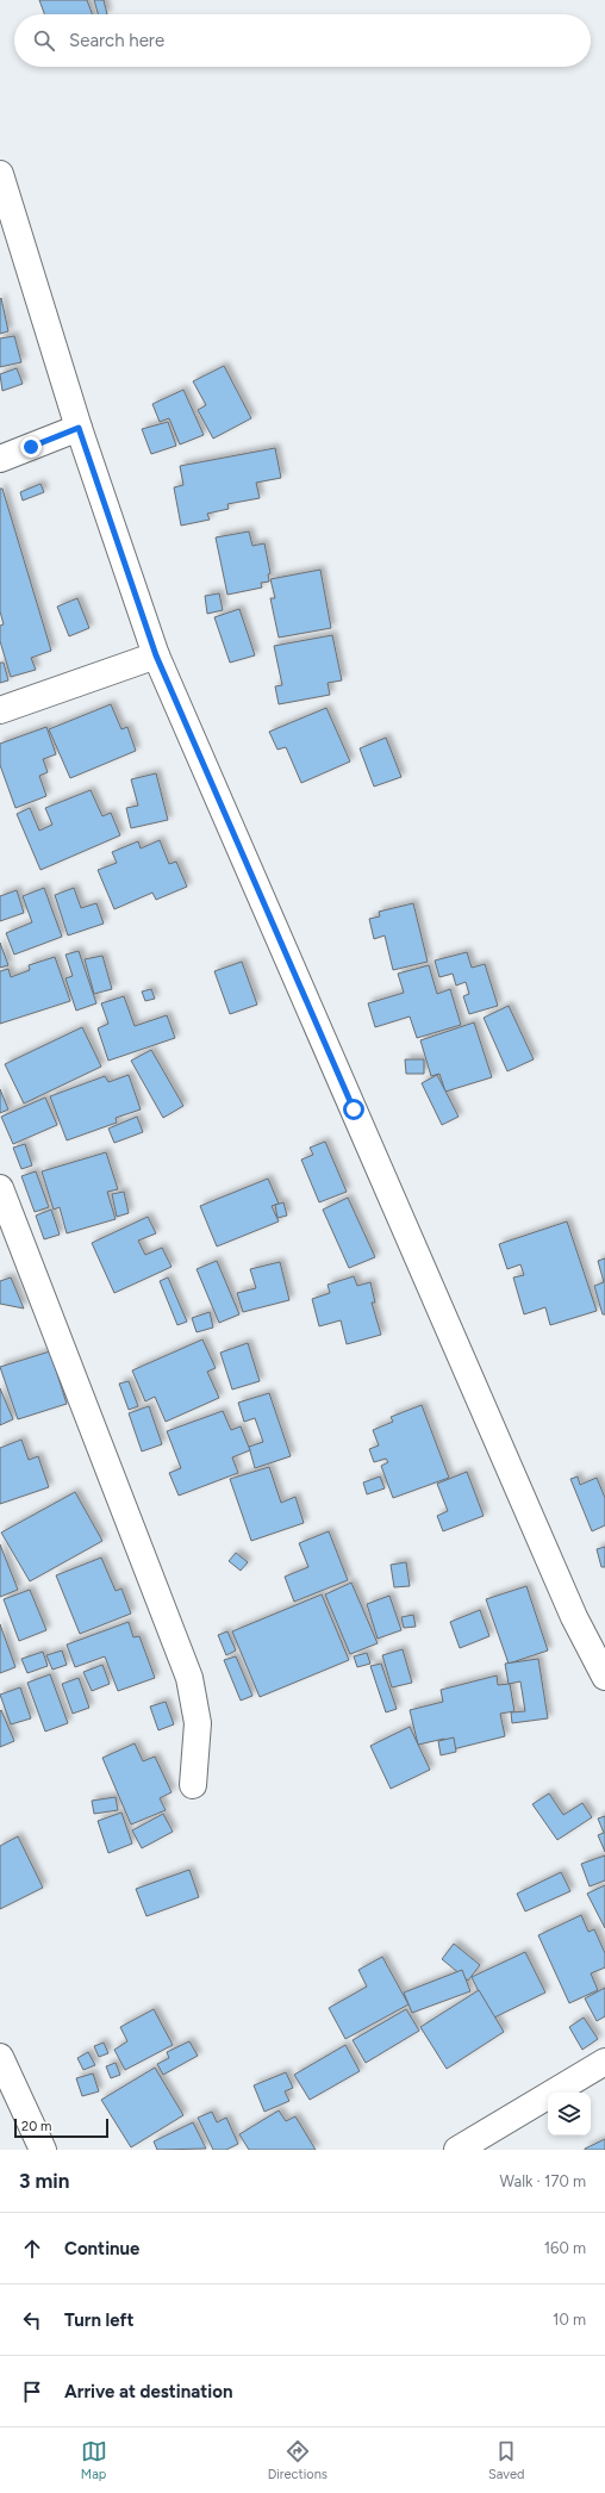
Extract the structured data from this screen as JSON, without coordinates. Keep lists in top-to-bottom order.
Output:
{
  "scale_bar": "20 m",
  "page": {
    "search": "Search here",
    "scale": "20 m",
    "heading": ["3 min", "Walk · 170 m"],
    "list": [
      ["Continue", "160 m"],
      ["Turn left", "10 m"],
      "Arrive at destination"
    ],
    "nav": ["Map", "Directions", "Saved"]
  }
}
